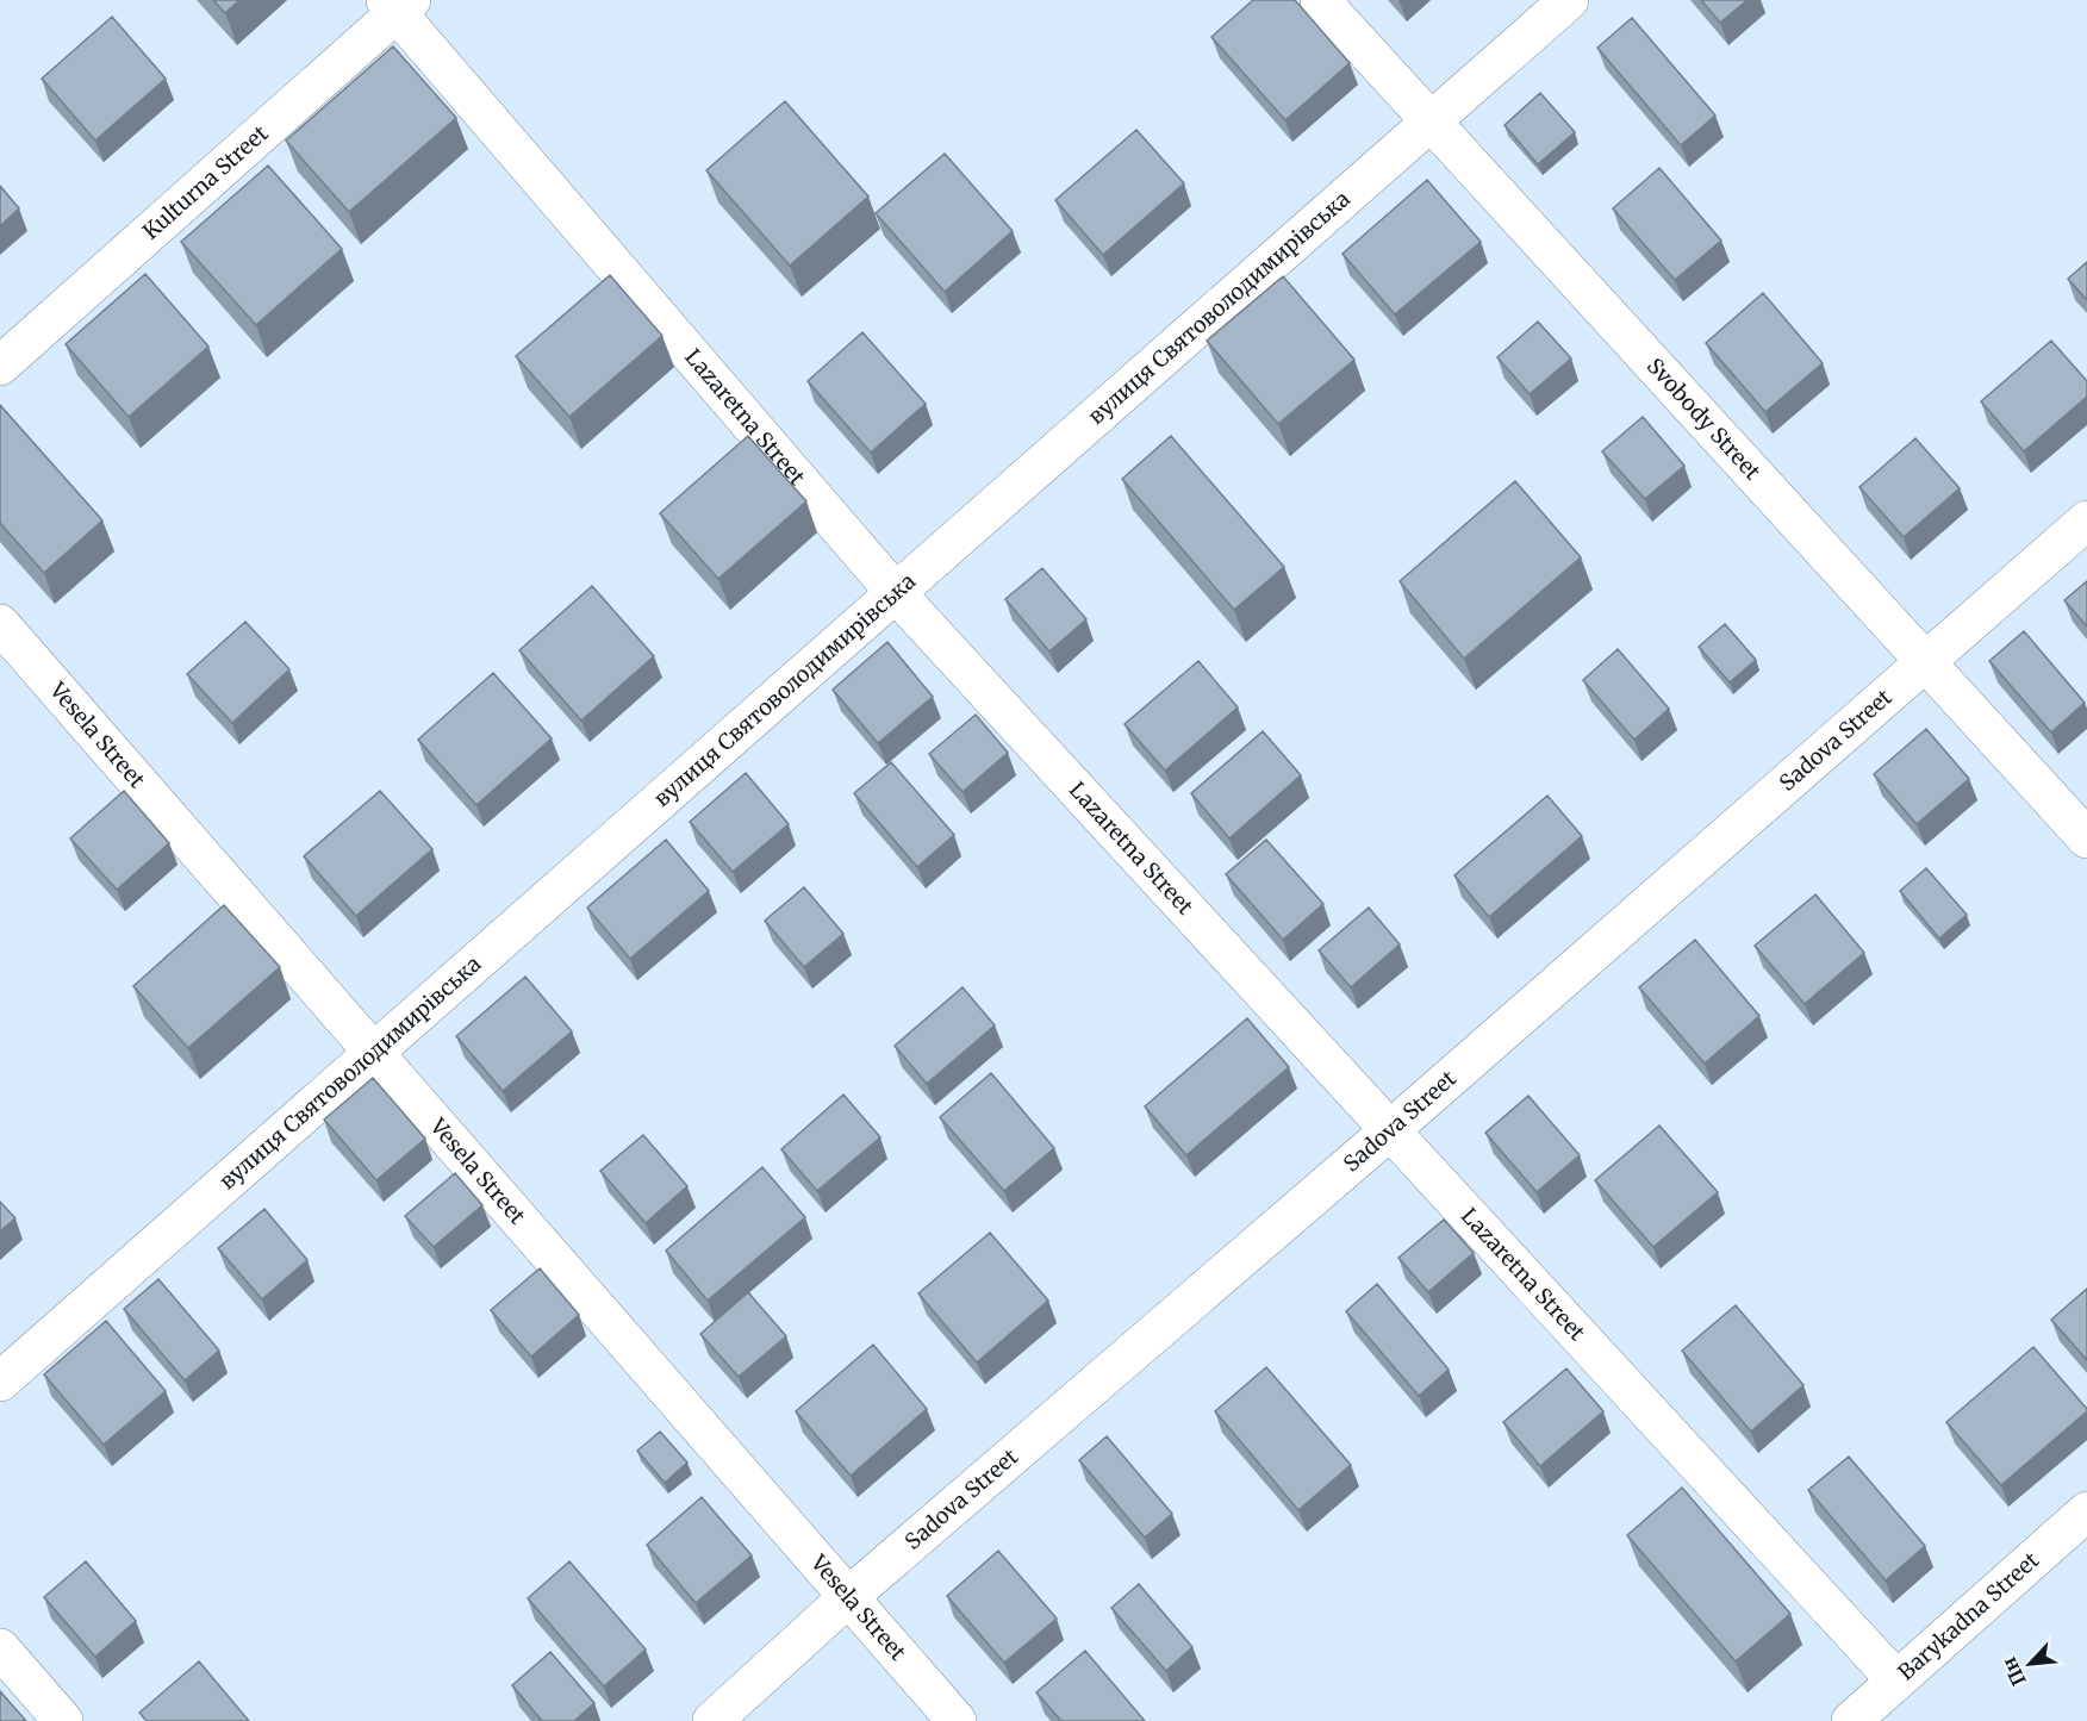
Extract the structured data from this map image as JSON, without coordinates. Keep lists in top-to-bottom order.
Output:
{
  "streets": {
    "street": [
      "Kulturna Street",
      "вулиця Святоволодимирівська",
      "Lazaretna Street",
      "Svobody Street",
      "Vesela Street",
      "Sadova Street",
      "Barykadna Street"
    ]
  },
  "crossings": [
    ["Kulturna Street", "Lazaretna Street"],
    ["вулиця Святоволодимирівська", "Lazaretna Street"],
    ["вулиця Святоволодимирівська", "Svobody Street"],
    ["вулиця Святоволодимирівська", "Vesela Street"],
    ["Lazaretna Street", "Sadova Street"],
    ["Lazaretna Street", "Barykadna Street"],
    ["Svobody Street", "Sadova Street"],
    ["Vesela Street", "Sadova Street"]
  ],
  "north": "bottom left"
}
